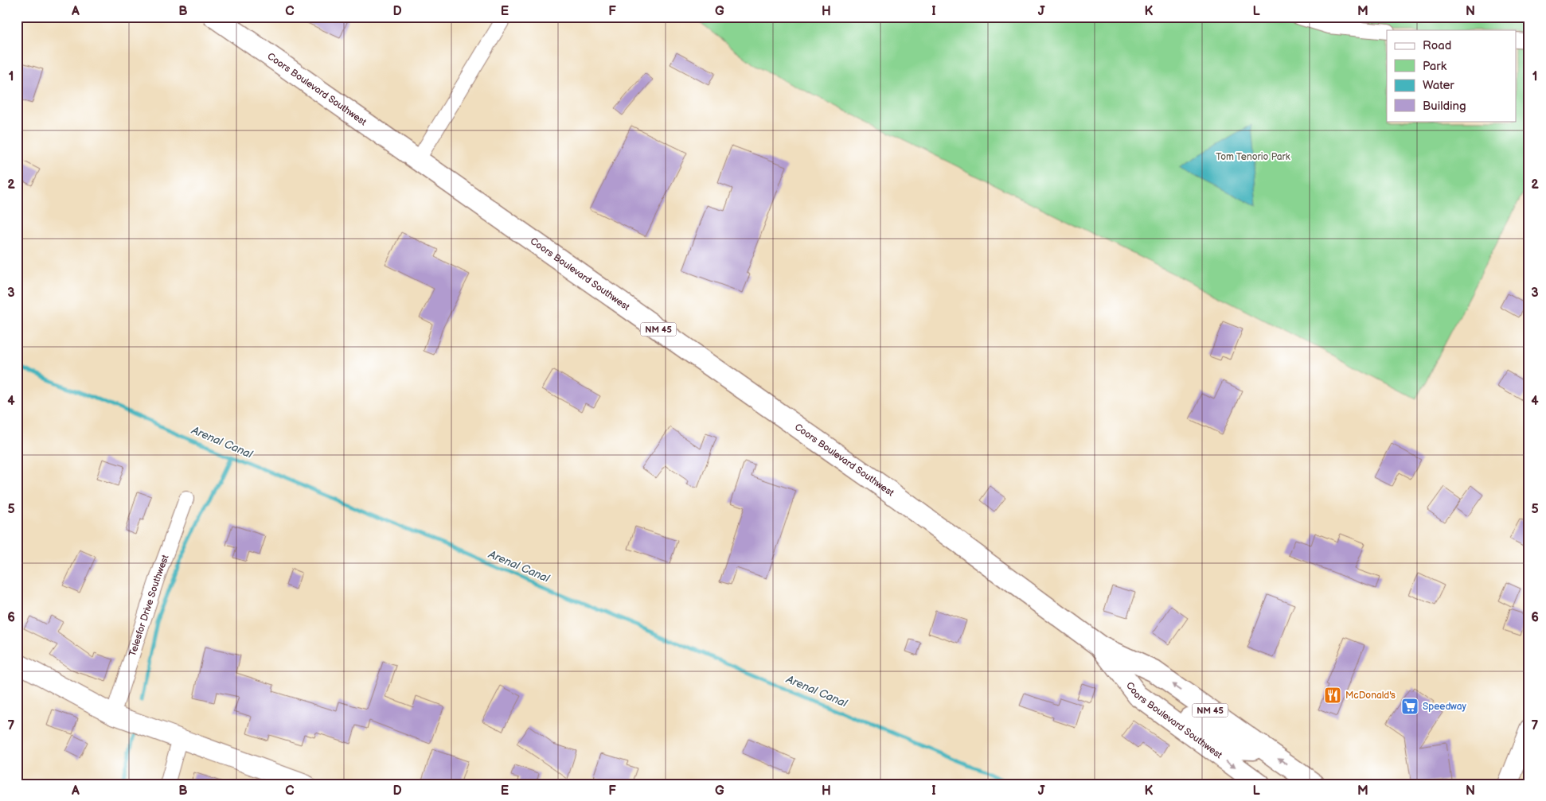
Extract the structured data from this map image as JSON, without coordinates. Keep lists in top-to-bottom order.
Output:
{
  "streets": {
    "main road": ["Coors Boulevard Southwest", "NM 45"],
    "street": ["Telesfor Drive Southwest"]
  },
  "water": ["Arenal Canal"],
  "parks": ["Tom Tenorio Park"],
  "places": {
    "restaurant": ["McDonald's"],
    "supermarket": ["Speedway"]
  },
  "legend": [
    "Road",
    "Park",
    "Water",
    "Building"
  ],
  "grid": {
    "columns": [
      "A",
      "B",
      "C",
      "D",
      "E",
      "F",
      "G",
      "H",
      "I",
      "J",
      "K",
      "L",
      "M",
      "N"
    ],
    "rows": [
      "1",
      "2",
      "3",
      "4",
      "5",
      "6",
      "7"
    ]
  }
}
